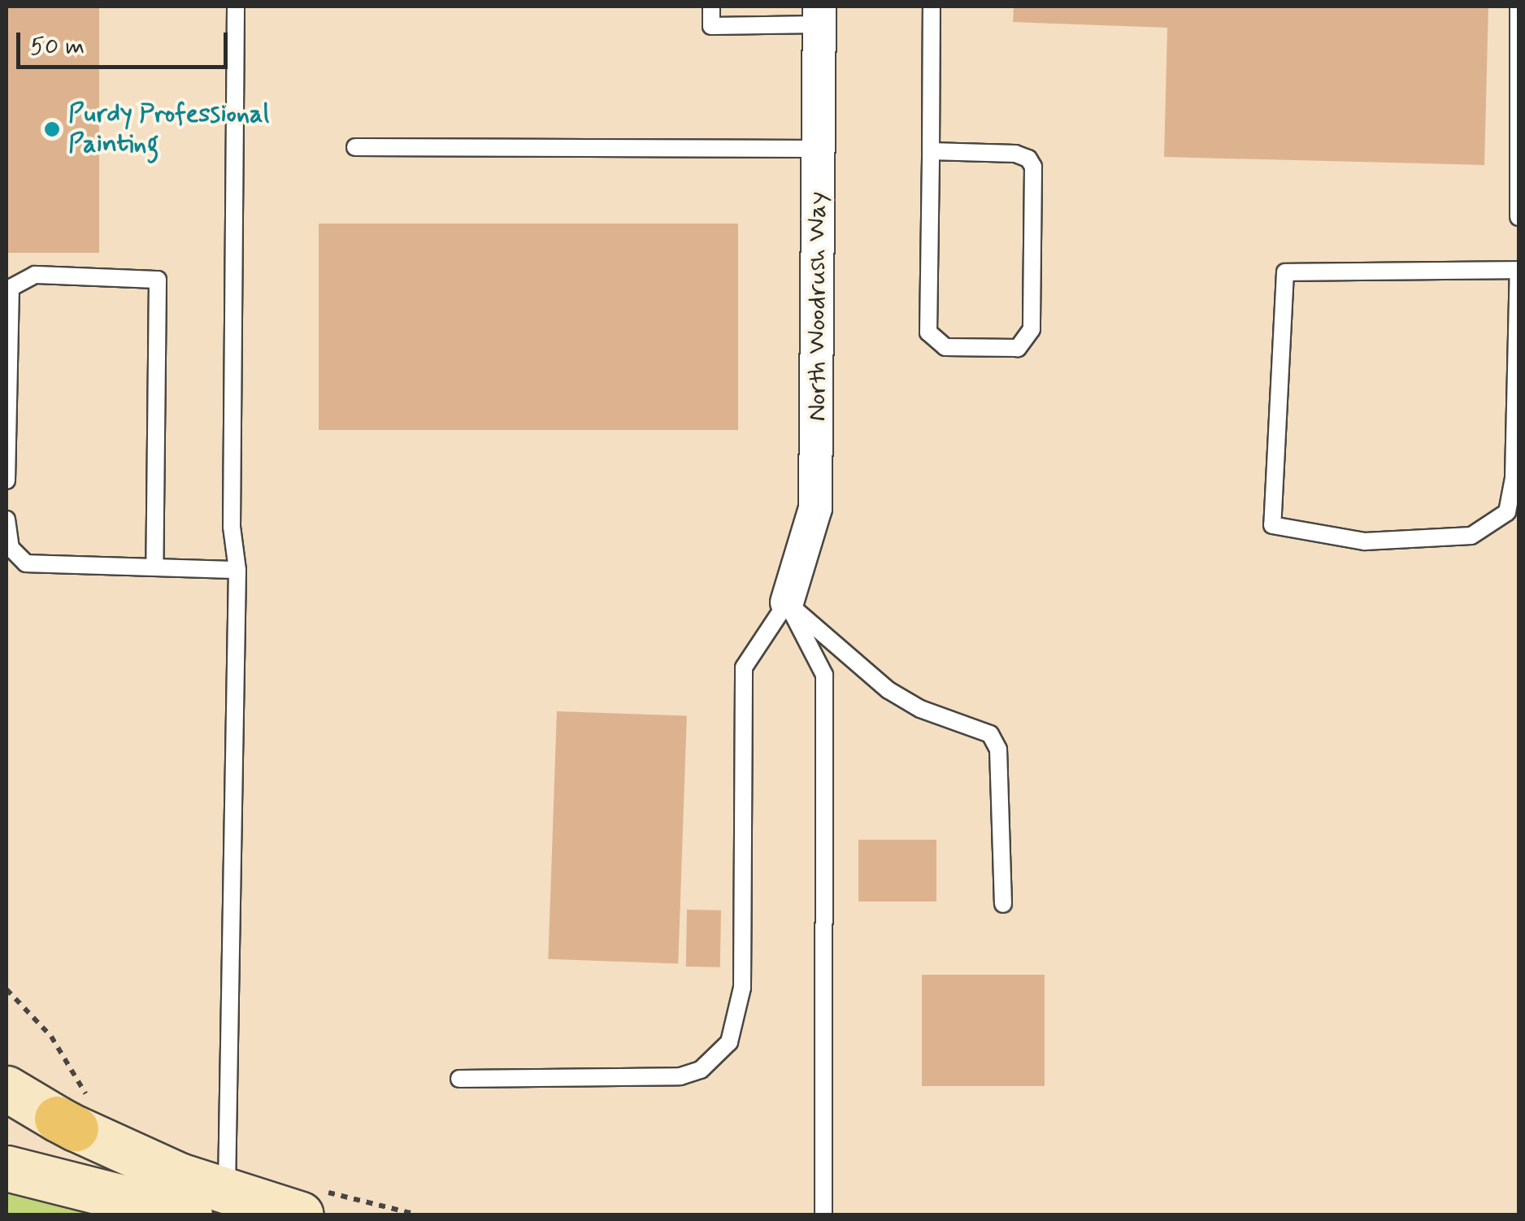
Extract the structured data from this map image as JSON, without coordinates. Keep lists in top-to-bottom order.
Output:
{
  "streets": {
    "street": ["North Woodrush Way"]
  },
  "places": ["Purdy Professional Painting"],
  "scale_bar": "50 m"
}
